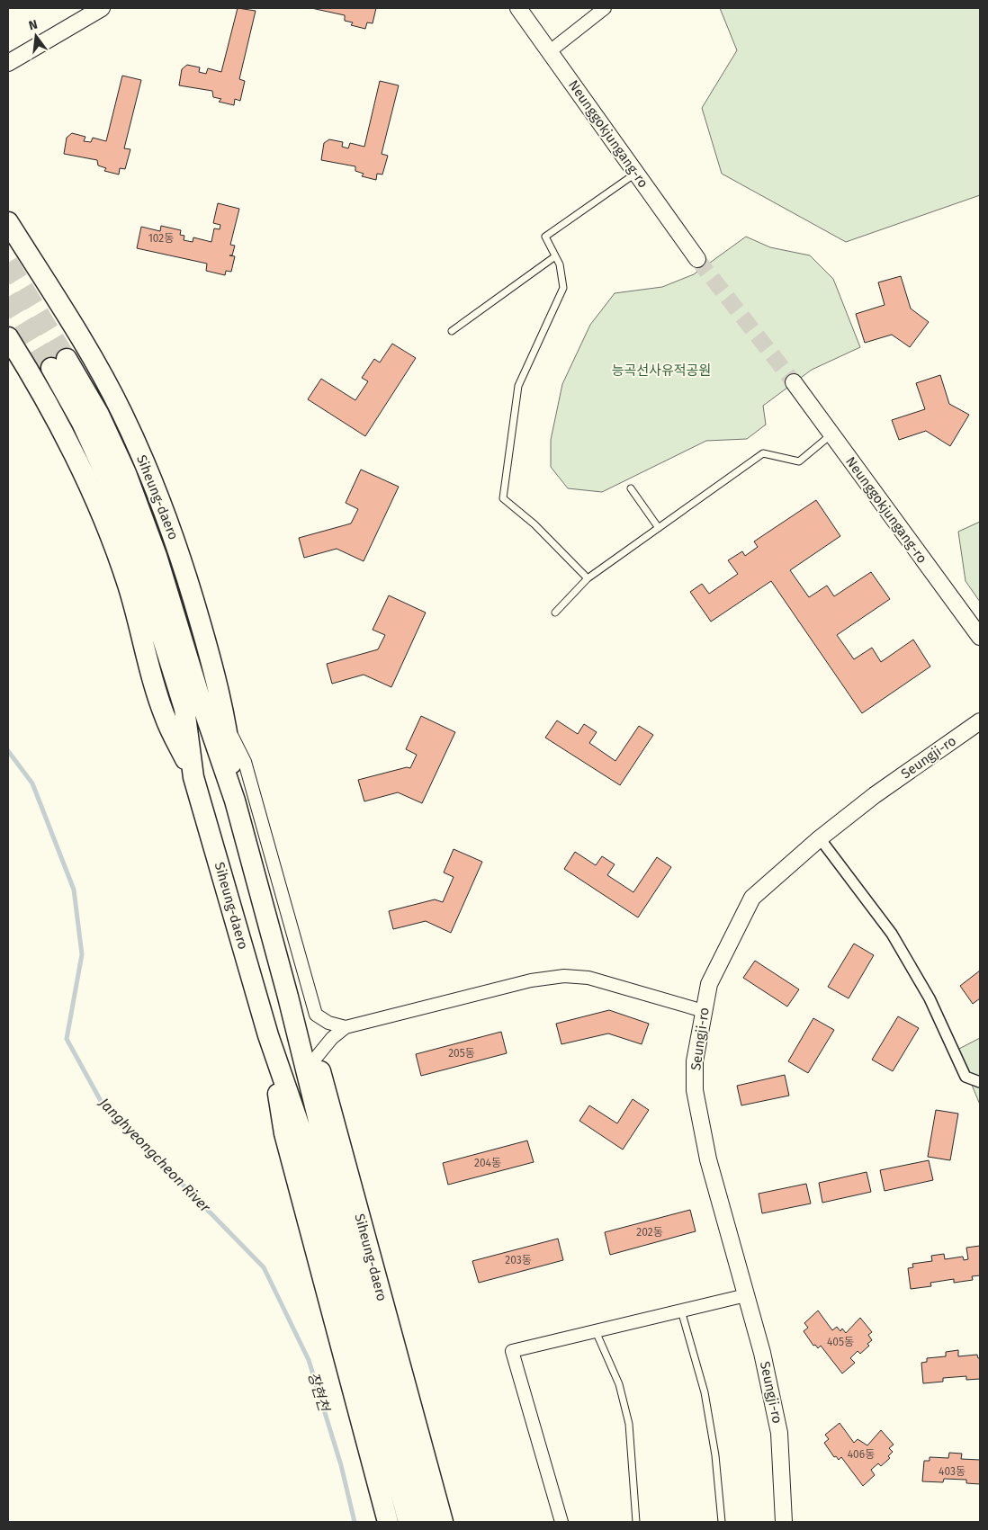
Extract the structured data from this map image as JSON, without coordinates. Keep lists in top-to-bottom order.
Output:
{
  "streets": {
    "main road": ["Siheung-daero"],
    "street": ["Neunggokjungang-ro", "Seungji-ro"]
  },
  "water": ["Janghyeongcheon River", "장현천"],
  "parks": ["능곡선사유적공원"],
  "house_numbers": [
    "102동",
    "205동",
    "204동",
    "202동",
    "203동",
    "405동",
    "406동",
    "403동"
  ],
  "north": "top"
}
